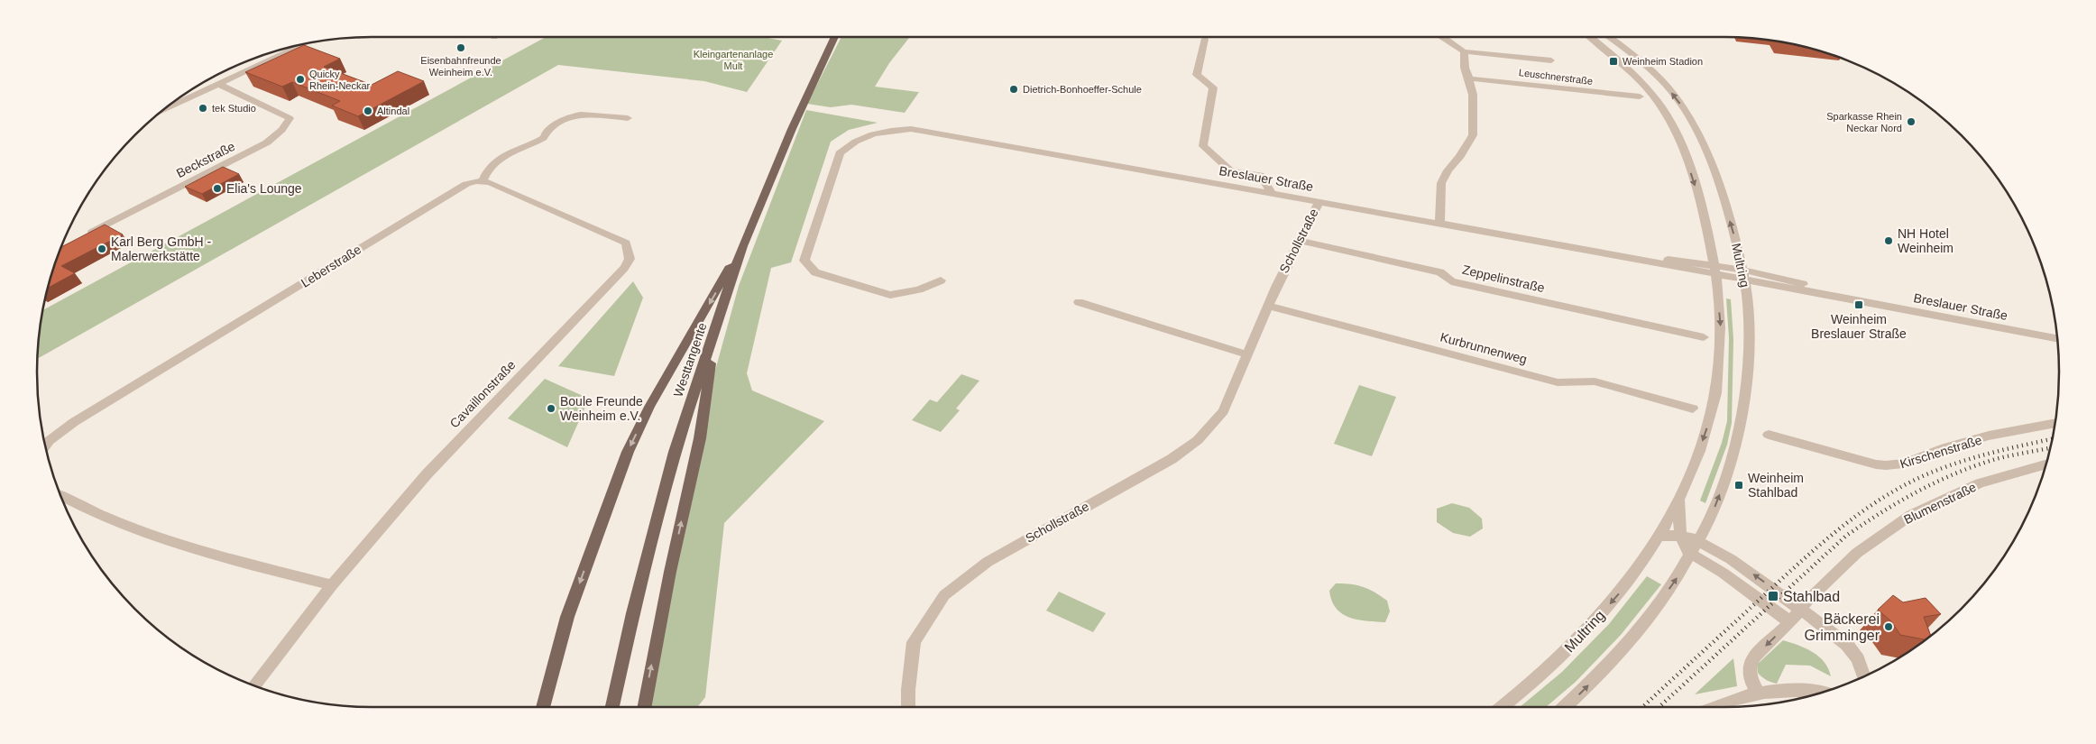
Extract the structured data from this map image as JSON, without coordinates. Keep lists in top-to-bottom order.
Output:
{
  "streets": {
    "main road": ["Westtangente"],
    "street": [
      "Leuschnerstraße",
      "Beckstraße",
      "Breslauer Straße",
      "Schollstraße",
      "Multring",
      "Leberstraße",
      "Zeppelinstraße",
      "Kurbrunnenweg",
      "Cavaillonstraße",
      "Kirschenstraße",
      "Blumenstraße"
    ]
  },
  "crossings": [
    ["Breslauer Straße", "Schollstraße"],
    ["Breslauer Straße", "Multring"],
    ["Schollstraße", "Zeppelinstraße"],
    ["Schollstraße", "Kurbrunnenweg"],
    ["Multring", "Blumenstraße"],
    ["Leberstraße", "Cavaillonstraße"]
  ],
  "parks": ["Kleingartenanlage Mult"],
  "places": {
    "other": [
      "Eisenbahnfreunde Weinheim e.V.",
      "Quicky Rhein-Neckar",
      "Dietrich-Bonhoeffer-Schule",
      "tek Studio",
      "Altindal",
      "Sparkasse Rhein Neckar Nord",
      "Elia's Lounge",
      "NH Hotel Weinheim",
      "Karl Berg GmbH - Malerwerkstätte",
      "Boule Freunde Weinheim e.V.",
      "Bäckerei Grimminger"
    ],
    "transit": [
      "Weinheim Stadion",
      "Weinheim Breslauer Straße",
      "Weinheim Stahlbad",
      "Stahlbad"
    ]
  }
}
